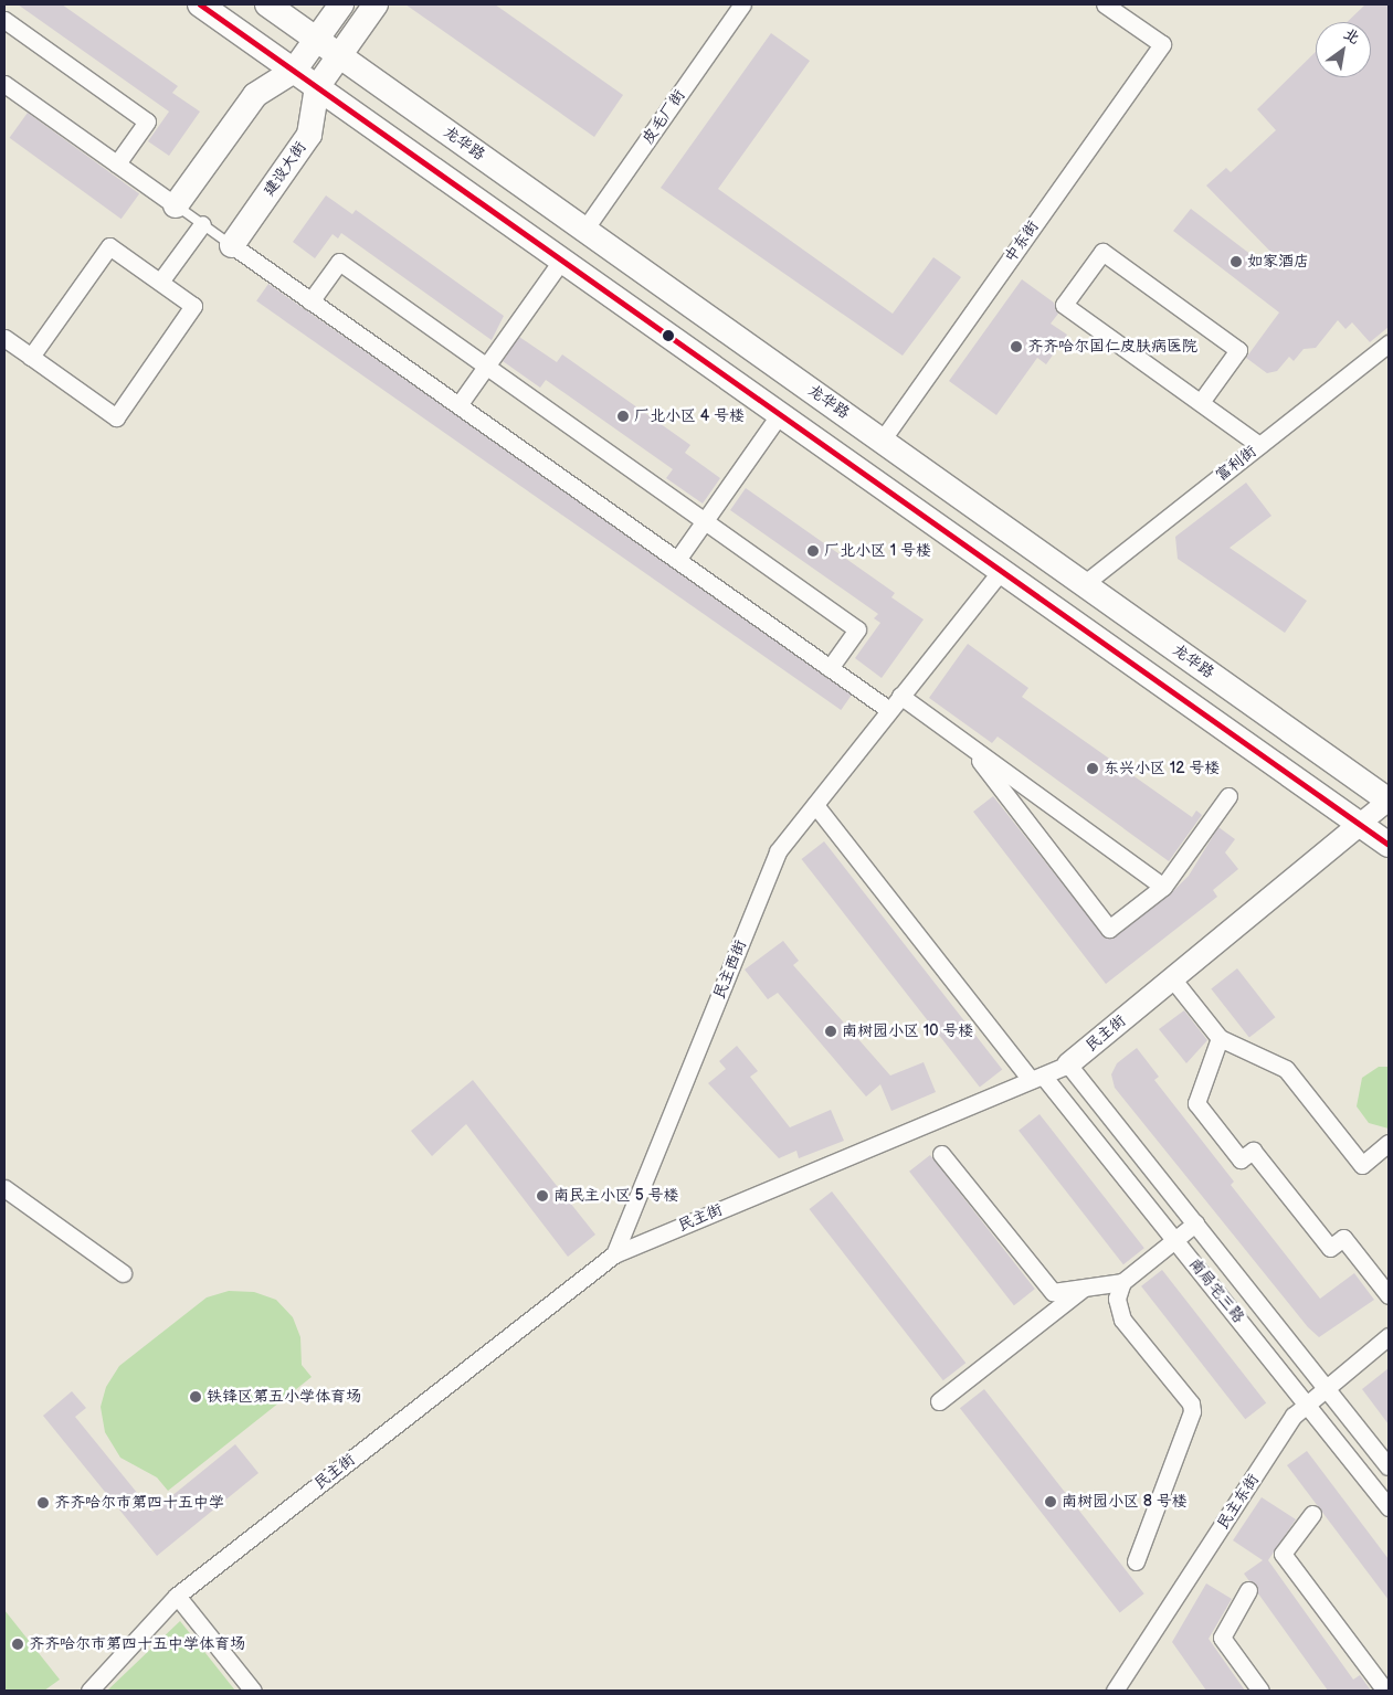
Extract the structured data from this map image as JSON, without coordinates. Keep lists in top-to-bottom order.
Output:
{
  "streets": {
    "main road": ["龙华路", "建设大街", "民主街"],
    "street": [
      "皮毛厂街",
      "中东街",
      "富利街",
      "民主西街",
      "南局宅三路",
      "民主东街"
    ]
  },
  "crossings": [
    ["皮毛厂街", "龙华路"],
    ["龙华路", "建设大街"],
    ["龙华路", "中东街"],
    ["龙华路", "富利街"],
    ["民主西街", "民主街"],
    ["民主西街", "南局宅三路"],
    ["民主街", "南局宅三路"],
    ["南局宅三路", "民主东街"]
  ],
  "places": [
    "如家酒店",
    "齐齐哈尔国仁皮肤病医院",
    "厂北小区 4 号楼",
    "厂北小区 1 号楼",
    "东兴小区 12 号楼",
    "南树园小区 10 号楼",
    "南民主小区 5 号楼",
    "铁锋区第五小学体育场",
    "南树园小区 8 号楼",
    "齐齐哈尔市第四十五中学",
    "齐齐哈尔市第四十五中学体育场"
  ],
  "north": "top right"
}
